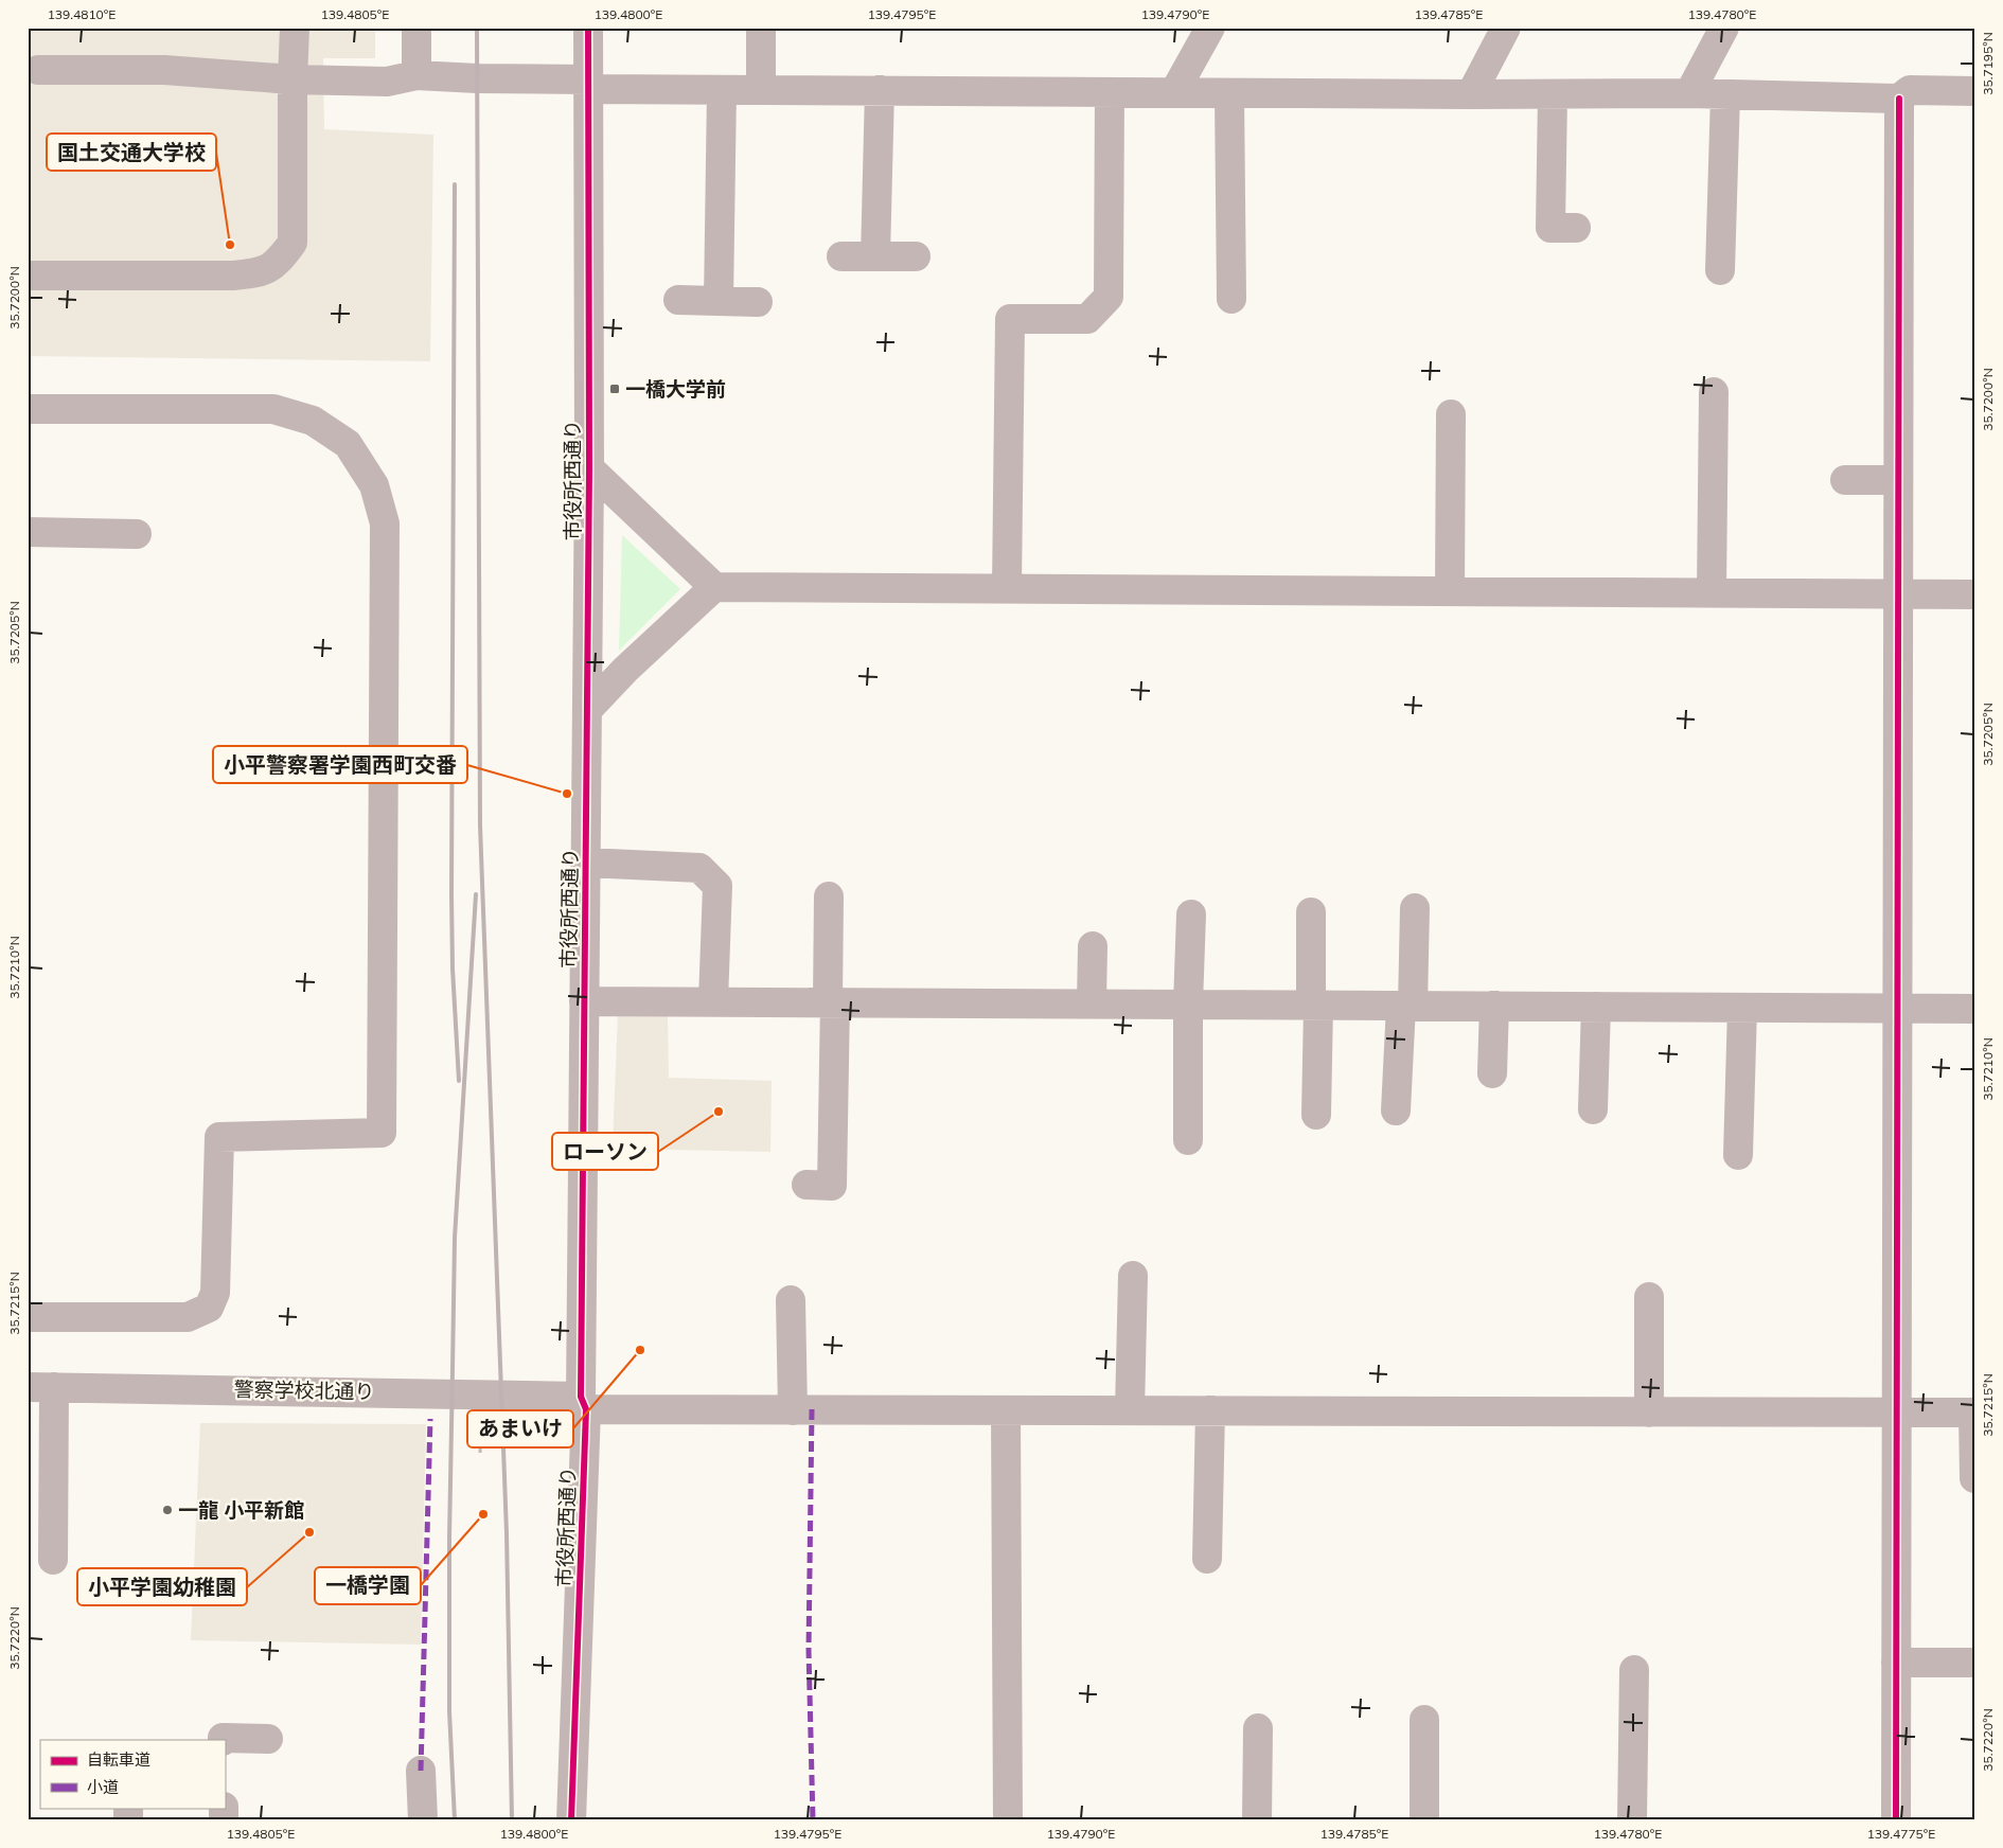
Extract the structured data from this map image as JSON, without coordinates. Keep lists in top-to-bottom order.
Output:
{
  "streets": {
    "street": ["市役所西通り", "警察学校北通り"]
  },
  "crossings": [
    ["市役所西通り", "警察学校北通り"]
  ],
  "places": {
    "other": [
      "国土交通大学校",
      "小平警察署学園西町交番",
      "ローソン",
      "あまいけ",
      "一龍 小平新館",
      "一橋学園",
      "小平学園幼稚園"
    ],
    "transit": ["一橋大学前"]
  },
  "legend": ["自転車道", "小道"],
  "coordinates": [
    "139.4810°E",
    "139.4805°E",
    "139.4800°E",
    "139.4795°E",
    "139.4790°E",
    "139.4785°E",
    "139.4780°E",
    "35.7195°N",
    "35.7200°N",
    "35.7205°N",
    "35.7210°N",
    "35.7215°N",
    "35.7220°N",
    "139.4775°E"
  ]
}
